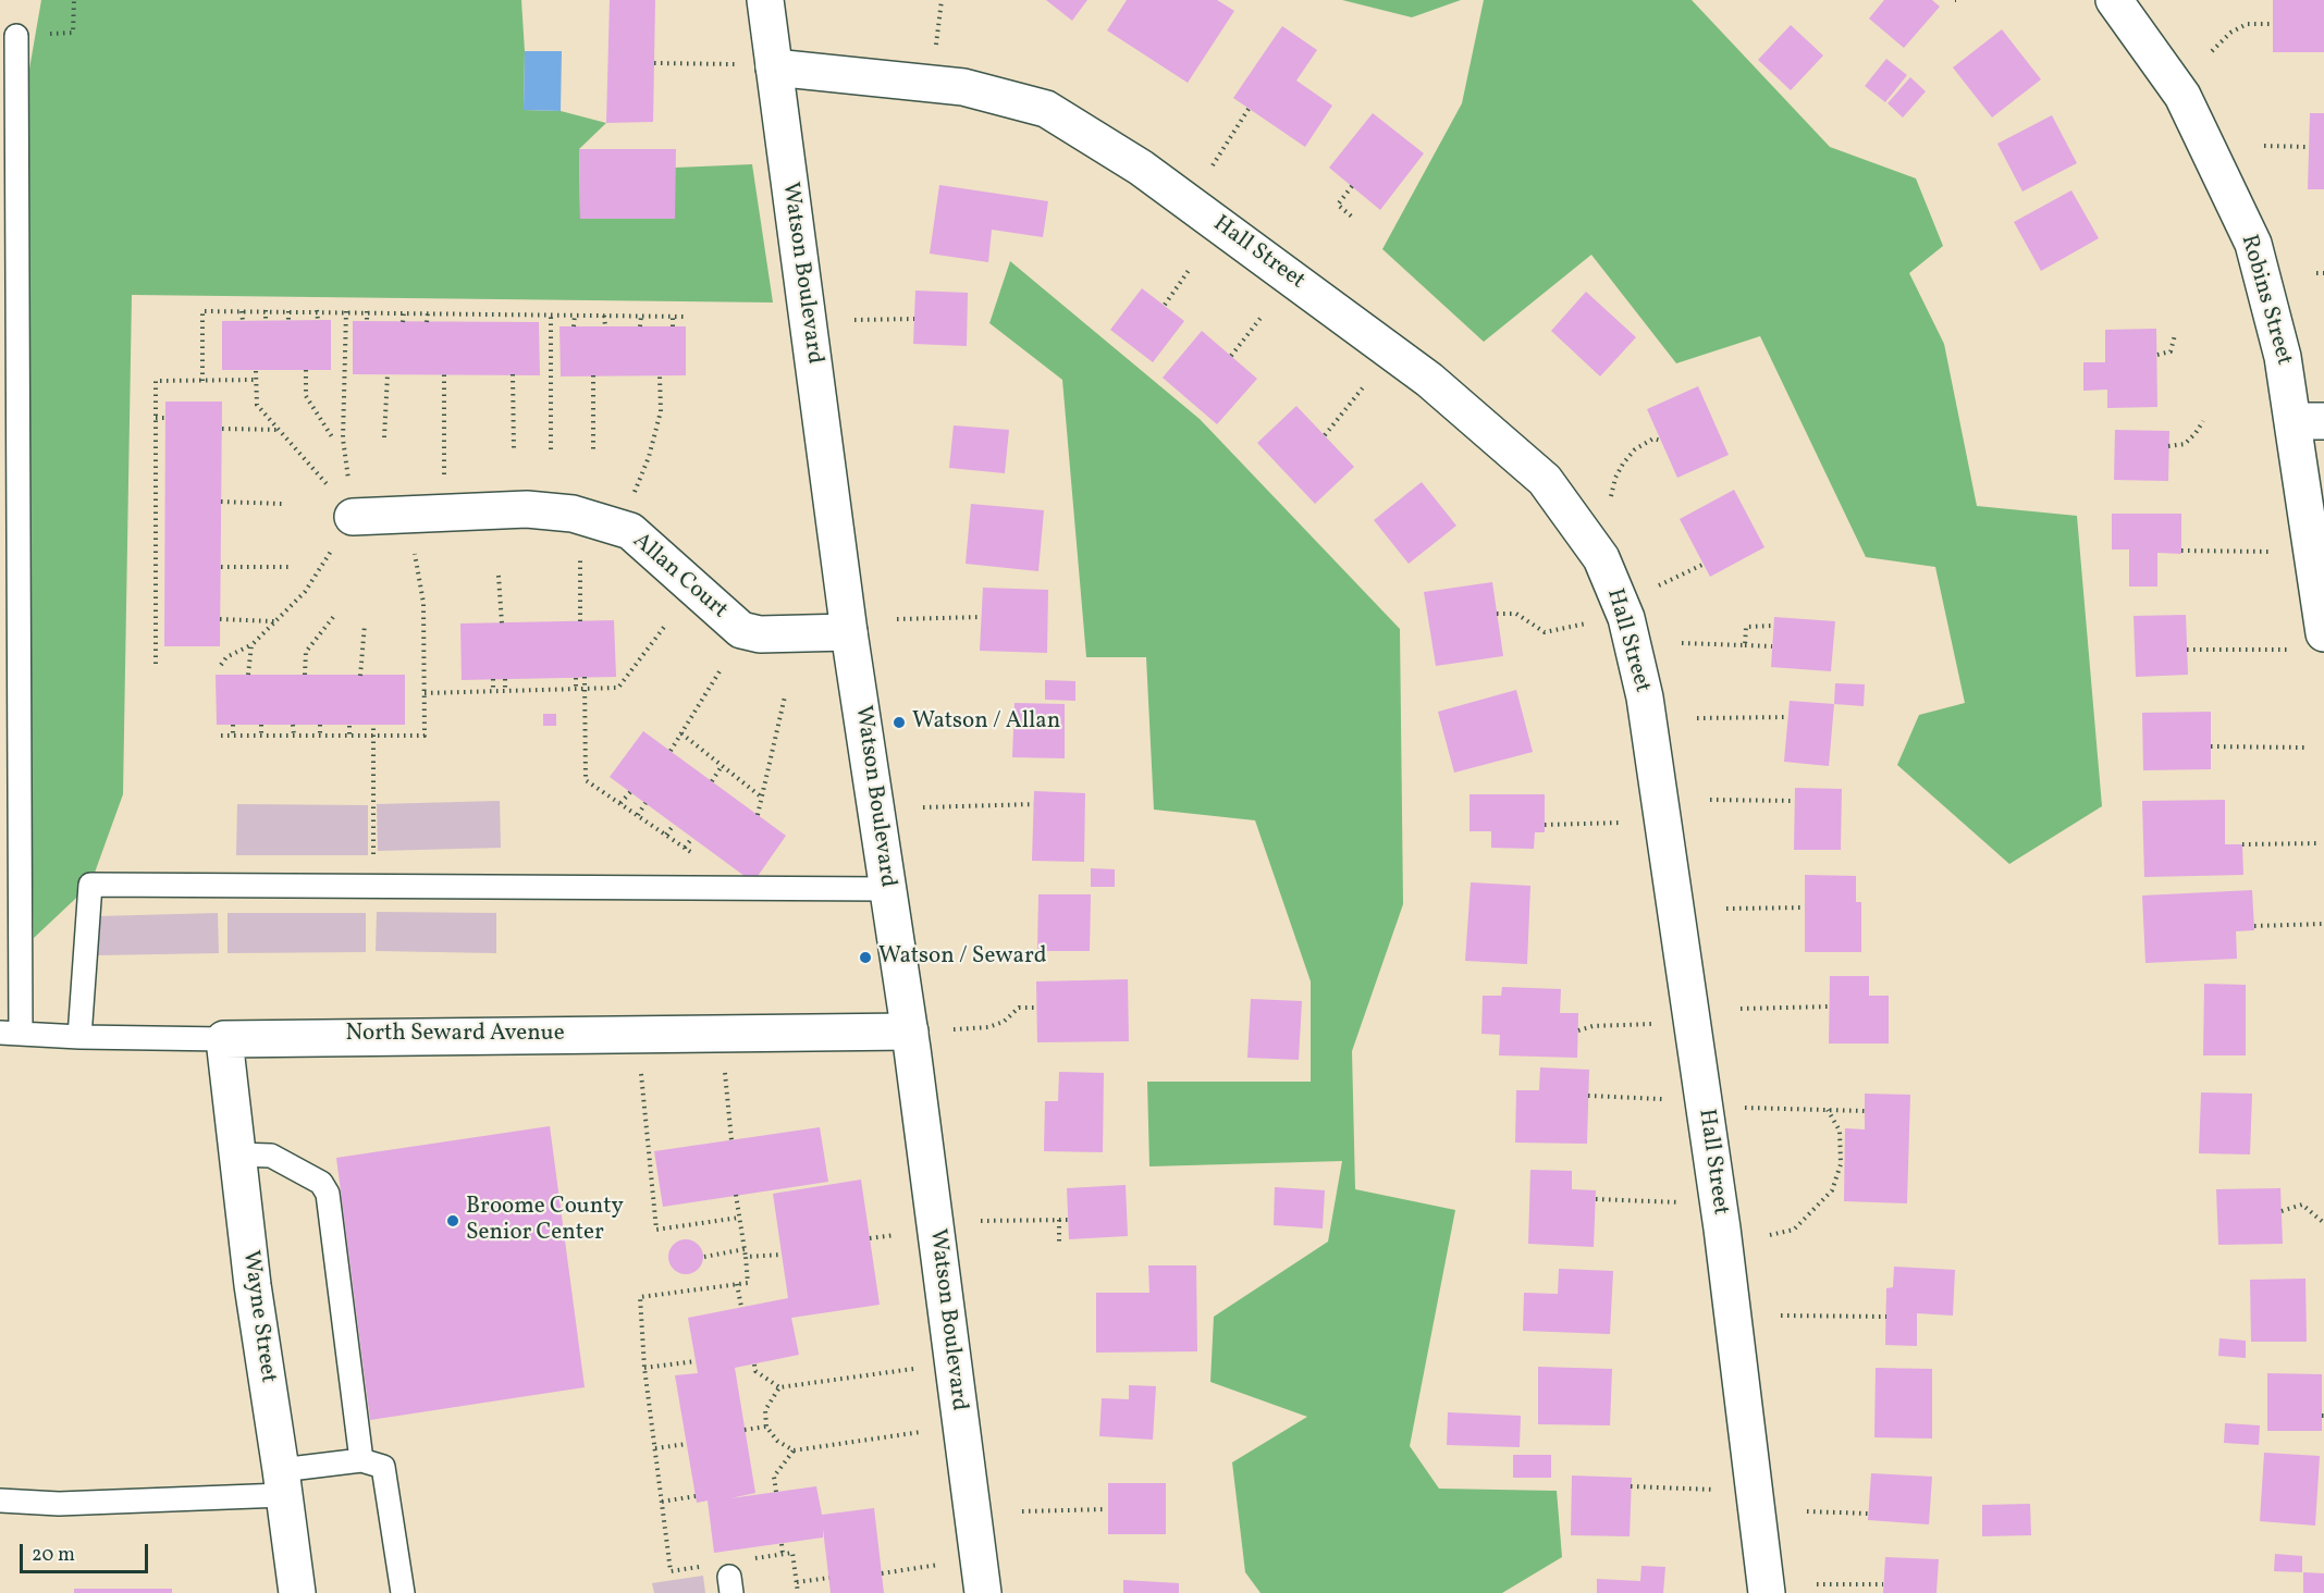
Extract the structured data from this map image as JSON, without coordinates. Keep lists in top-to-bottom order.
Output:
{
  "streets": {
    "street": [
      "Hall Street",
      "Watson Boulevard",
      "Robins Street",
      "Allan Court",
      "North Seward Avenue",
      "Wayne Street"
    ]
  },
  "crossings": [
    ["Hall Street", "Watson Boulevard"],
    ["Watson Boulevard", "Allan Court"],
    ["Watson Boulevard", "North Seward Avenue"],
    ["North Seward Avenue", "Wayne Street"]
  ],
  "places": ["Watson / Allan", "Watson / Seward", "Broome County Senior Center"],
  "scale_bar": "20 m"
}
